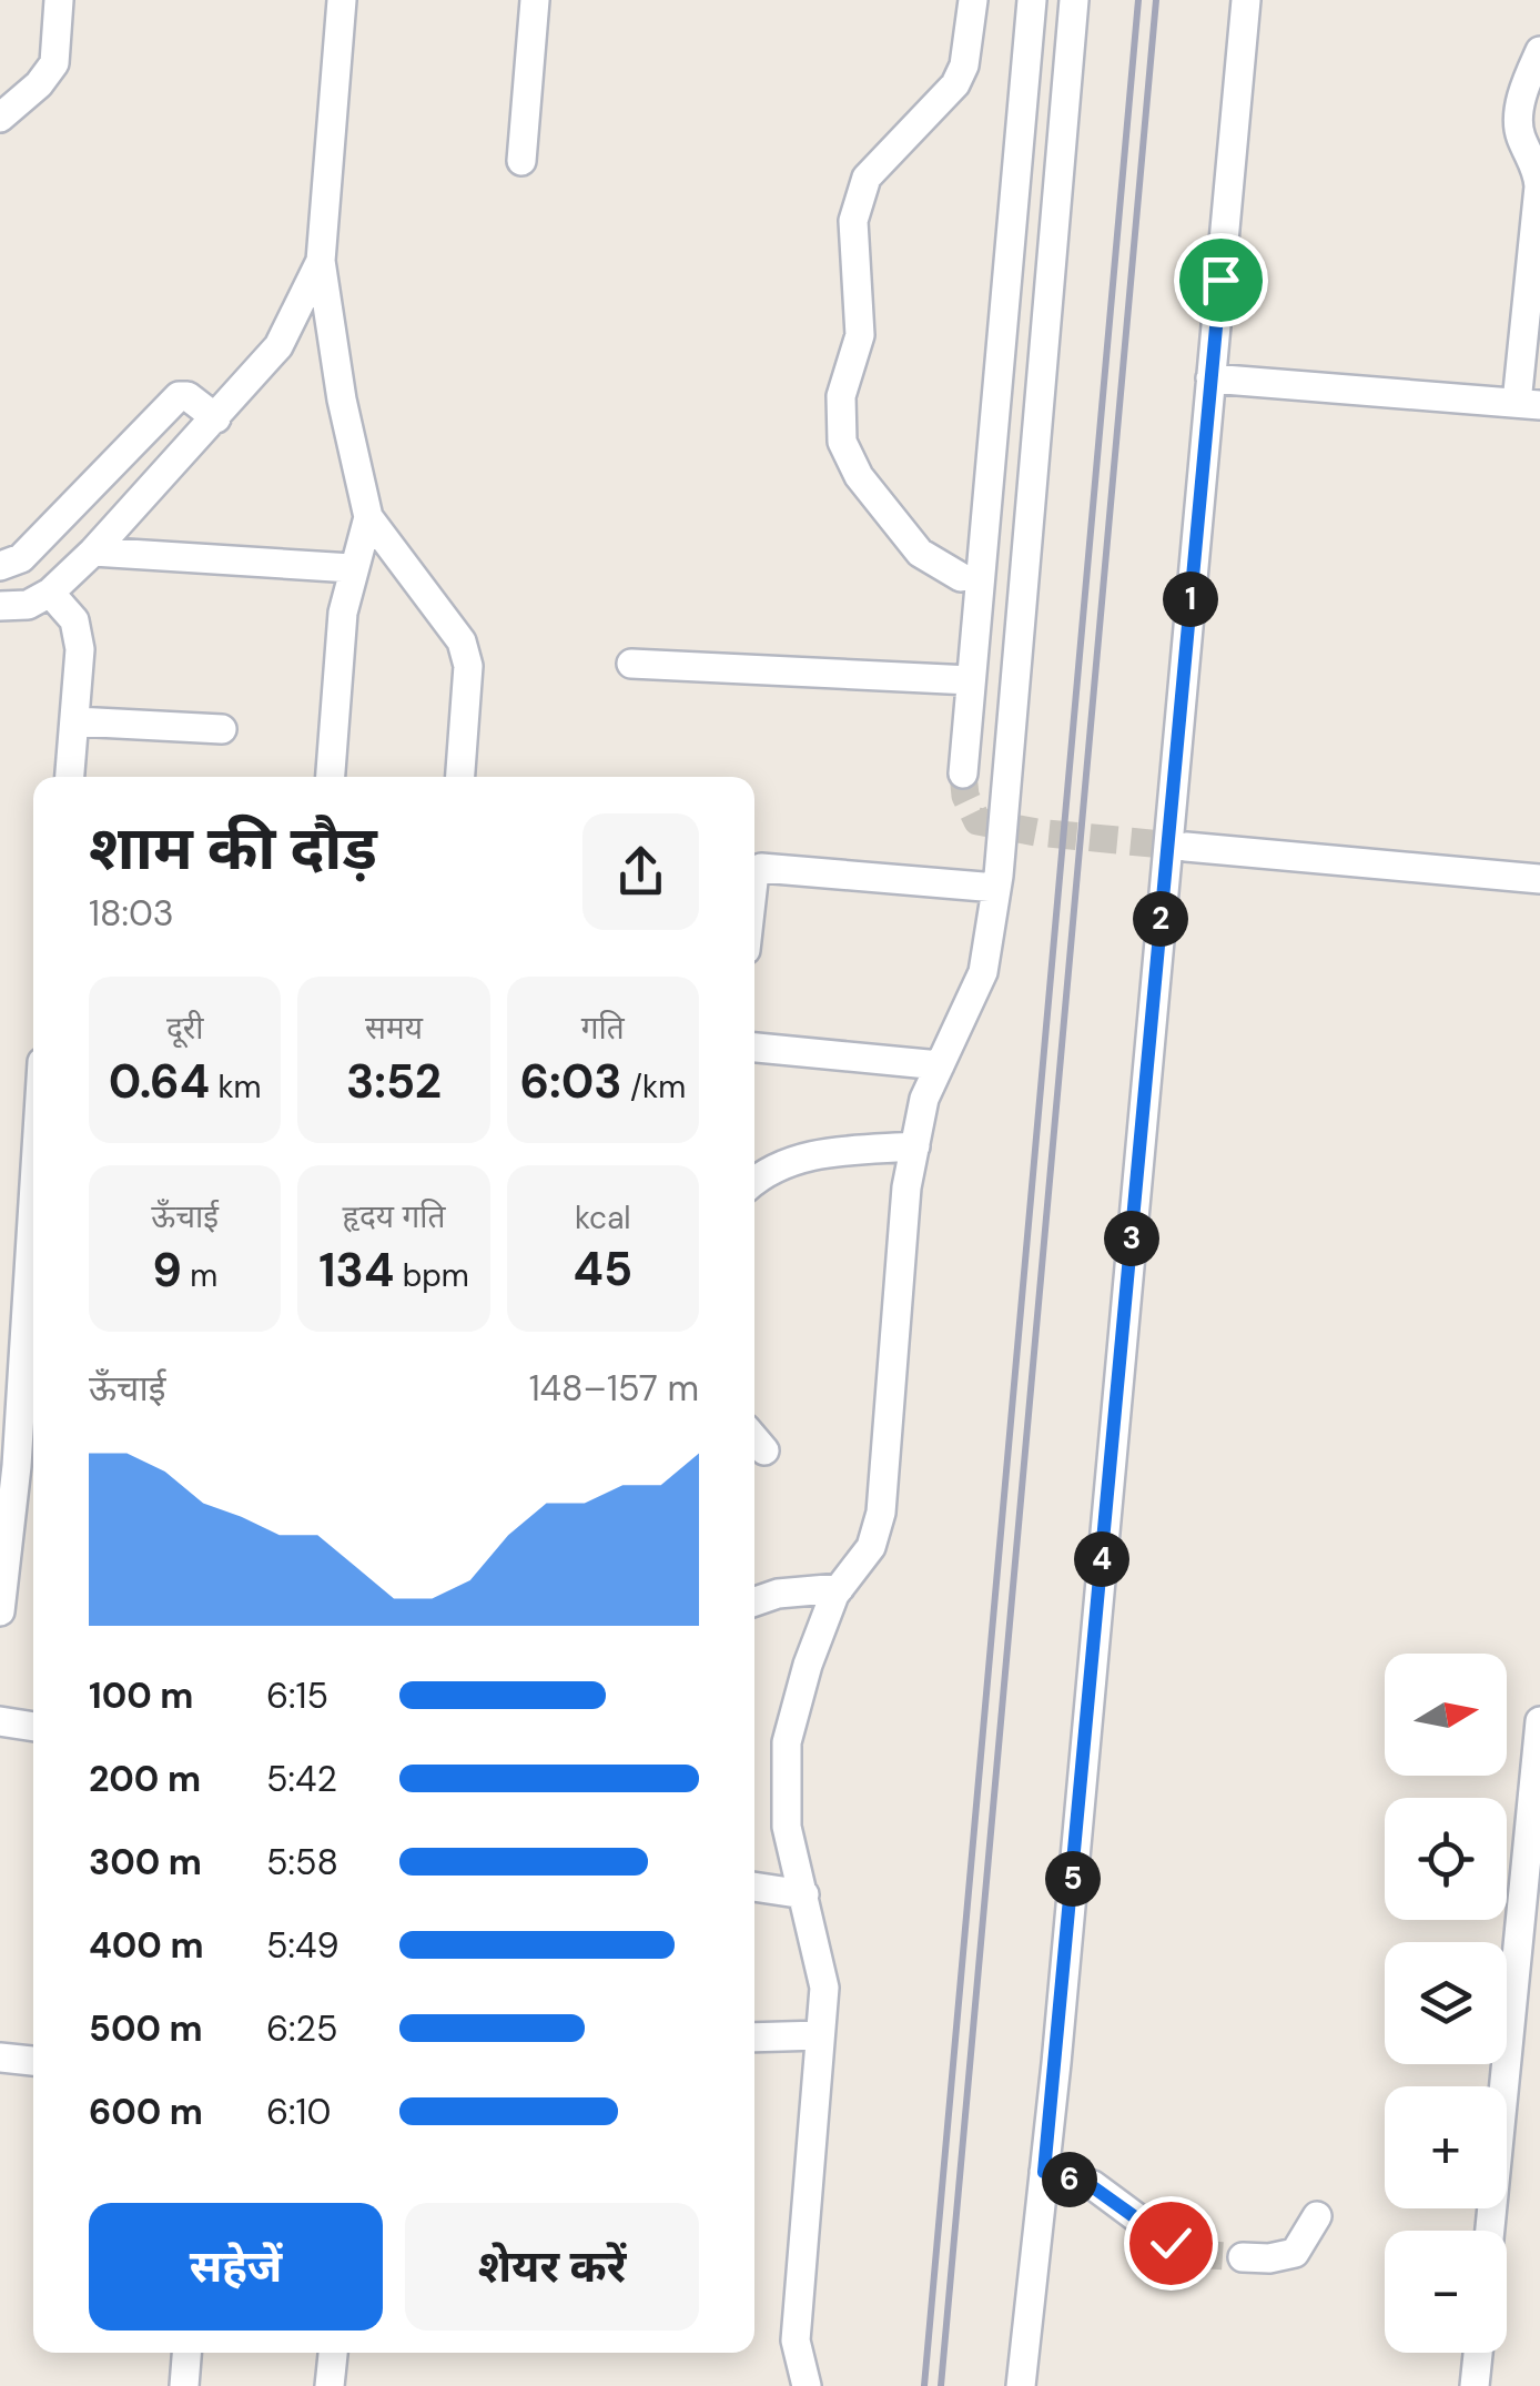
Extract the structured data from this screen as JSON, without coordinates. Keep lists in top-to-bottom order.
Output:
{
  "north": "right",
  "page": {
    "pins": [
      "1",
      "2",
      "3",
      "4",
      "5",
      "6"
    ],
    "heading": ["शाम की दौड़", "18:03"],
    "stats": [
      ["दूरी", "0.64 km"],
      ["समय", "3:52"],
      ["गति", "6:03 /km"],
      ["ऊँचाई", "9 m"],
      ["हृदय गति", "134 bpm"],
      ["kcal", "45"]
    ],
    "chart": ["ऊँचाई", "148–157 m"],
    "map_buttons": ["+", "−"],
    "list": [
      {
        "name": "100 m",
        "note": "6:15"
      },
      {
        "name": "200 m",
        "note": "5:42"
      },
      {
        "name": "300 m",
        "note": "5:58"
      },
      {
        "name": "400 m",
        "note": "5:49"
      },
      {
        "name": "500 m",
        "note": "6:25"
      },
      {
        "name": "600 m",
        "note": "6:10"
      }
    ],
    "buttons": ["सहेजें", "शेयर करें"]
  }
}
